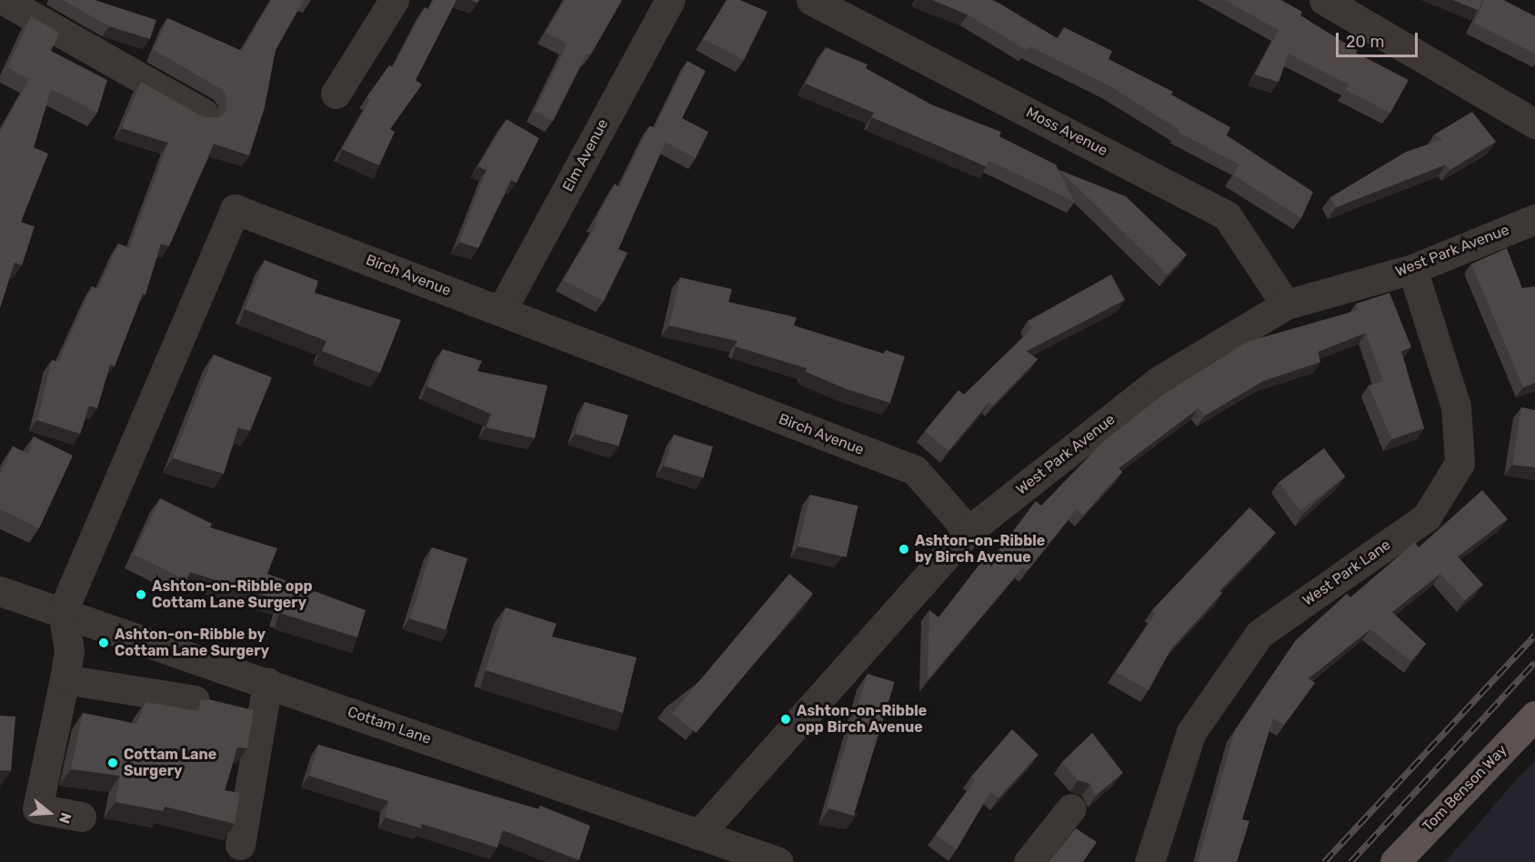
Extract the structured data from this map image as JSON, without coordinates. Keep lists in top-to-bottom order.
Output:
{
  "streets": {
    "main road": ["Tom Benson Way"],
    "street": [
      "Moss Avenue",
      "Elm Avenue",
      "West Park Avenue",
      "Birch Avenue",
      "West Park Lane",
      "Cottam Lane"
    ]
  },
  "crossings": [
    ["Moss Avenue", "West Park Avenue"],
    ["Elm Avenue", "Birch Avenue"],
    ["West Park Avenue", "Birch Avenue"],
    ["West Park Avenue", "West Park Lane"],
    ["West Park Avenue", "Cottam Lane"],
    ["Birch Avenue", "Cottam Lane"]
  ],
  "places": [
    "Ashton-on-Ribble by Birch Avenue",
    "Ashton-on-Ribble opp Cottam Lane Surgery",
    "Ashton-on-Ribble by Cottam Lane Surgery",
    "Ashton-on-Ribble opp Birch Avenue",
    "Cottam Lane Surgery"
  ],
  "scale_bar": "20 m",
  "north": "right"
}
